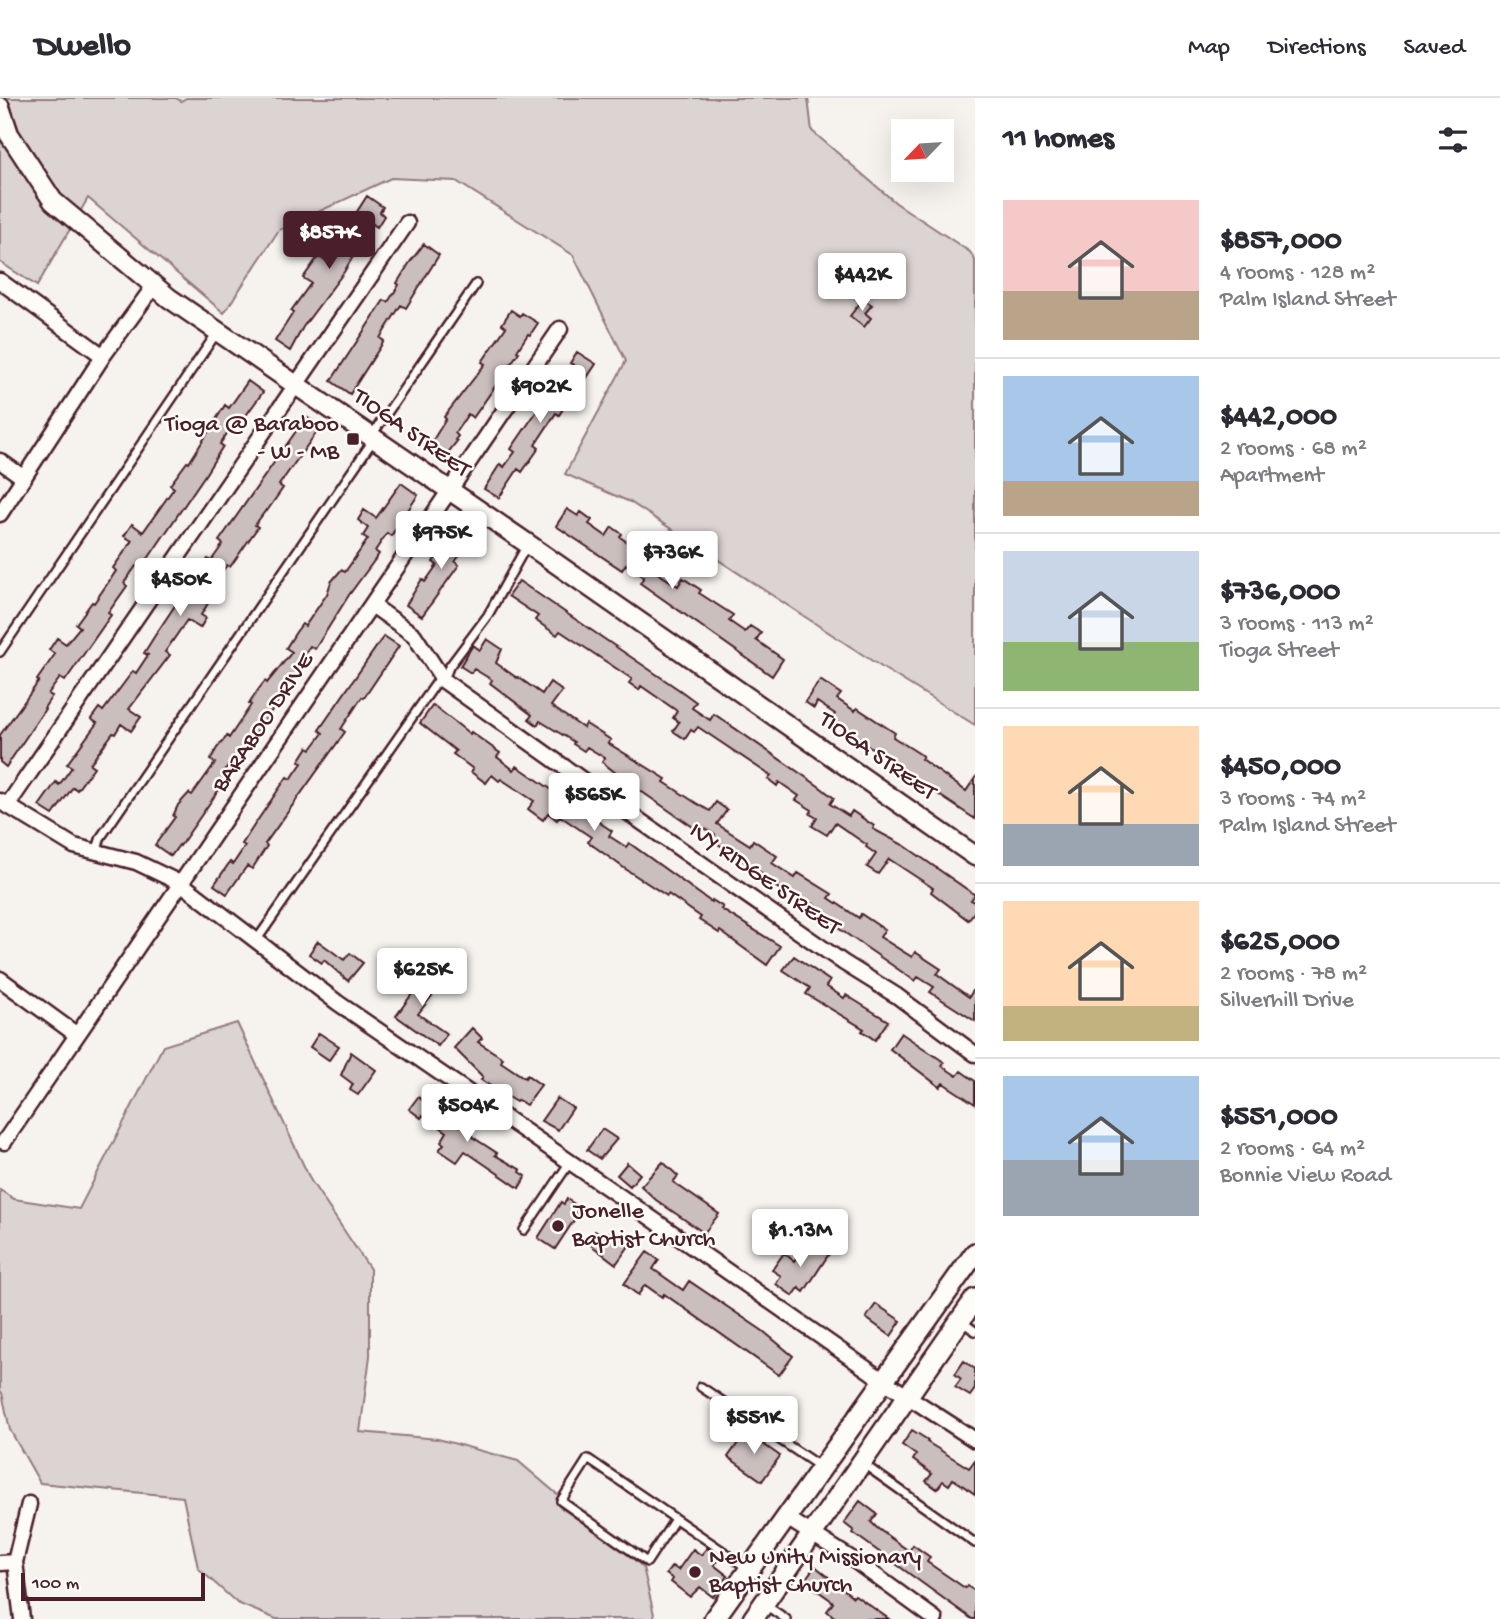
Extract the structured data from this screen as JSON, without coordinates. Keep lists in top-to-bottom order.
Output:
{
  "streets": {
    "street": ["TIOGA STREET", "BARABOO DRIVE", "IVY RIDGE STREET"]
  },
  "crossings": [
    ["TIOGA STREET", "BARABOO DRIVE"],
    ["BARABOO DRIVE", "IVY RIDGE STREET"]
  ],
  "places": {
    "transit": ["Tioga @ Baraboo - W - MB"],
    "other": ["Jonelle Baptist Church", "New Unity Missionary Baptist Church"]
  },
  "scale_bar": "100 m",
  "north": "bottom left",
  "page": {
    "header": "Dwello",
    "nav": ["Map", "Directions", "Saved"],
    "heading": "11 homes",
    "list": [
      {
        "name": "$857,000",
        "note": "4 rooms · 128 m² · Palm Island Street"
      },
      {
        "name": "$442,000",
        "note": "2 rooms · 68 m² · Apartment"
      },
      {
        "name": "$736,000",
        "note": "3 rooms · 113 m² · Tioga Street"
      },
      {
        "name": "$450,000",
        "note": "3 rooms · 74 m² · Palm Island Street"
      },
      {
        "name": "$625,000",
        "note": "2 rooms · 78 m² · Silverhill Drive"
      },
      {
        "name": "$551,000",
        "note": "2 rooms · 64 m² · Bonnie View Road"
      }
    ],
    "price": [
      "$857K",
      "$442K",
      "$902K",
      "$975K",
      "$736K",
      "$450K",
      "$565K",
      "$625K",
      "$504K",
      "$1.13M",
      "$551K"
    ],
    "scale": "100 m"
  }
}
